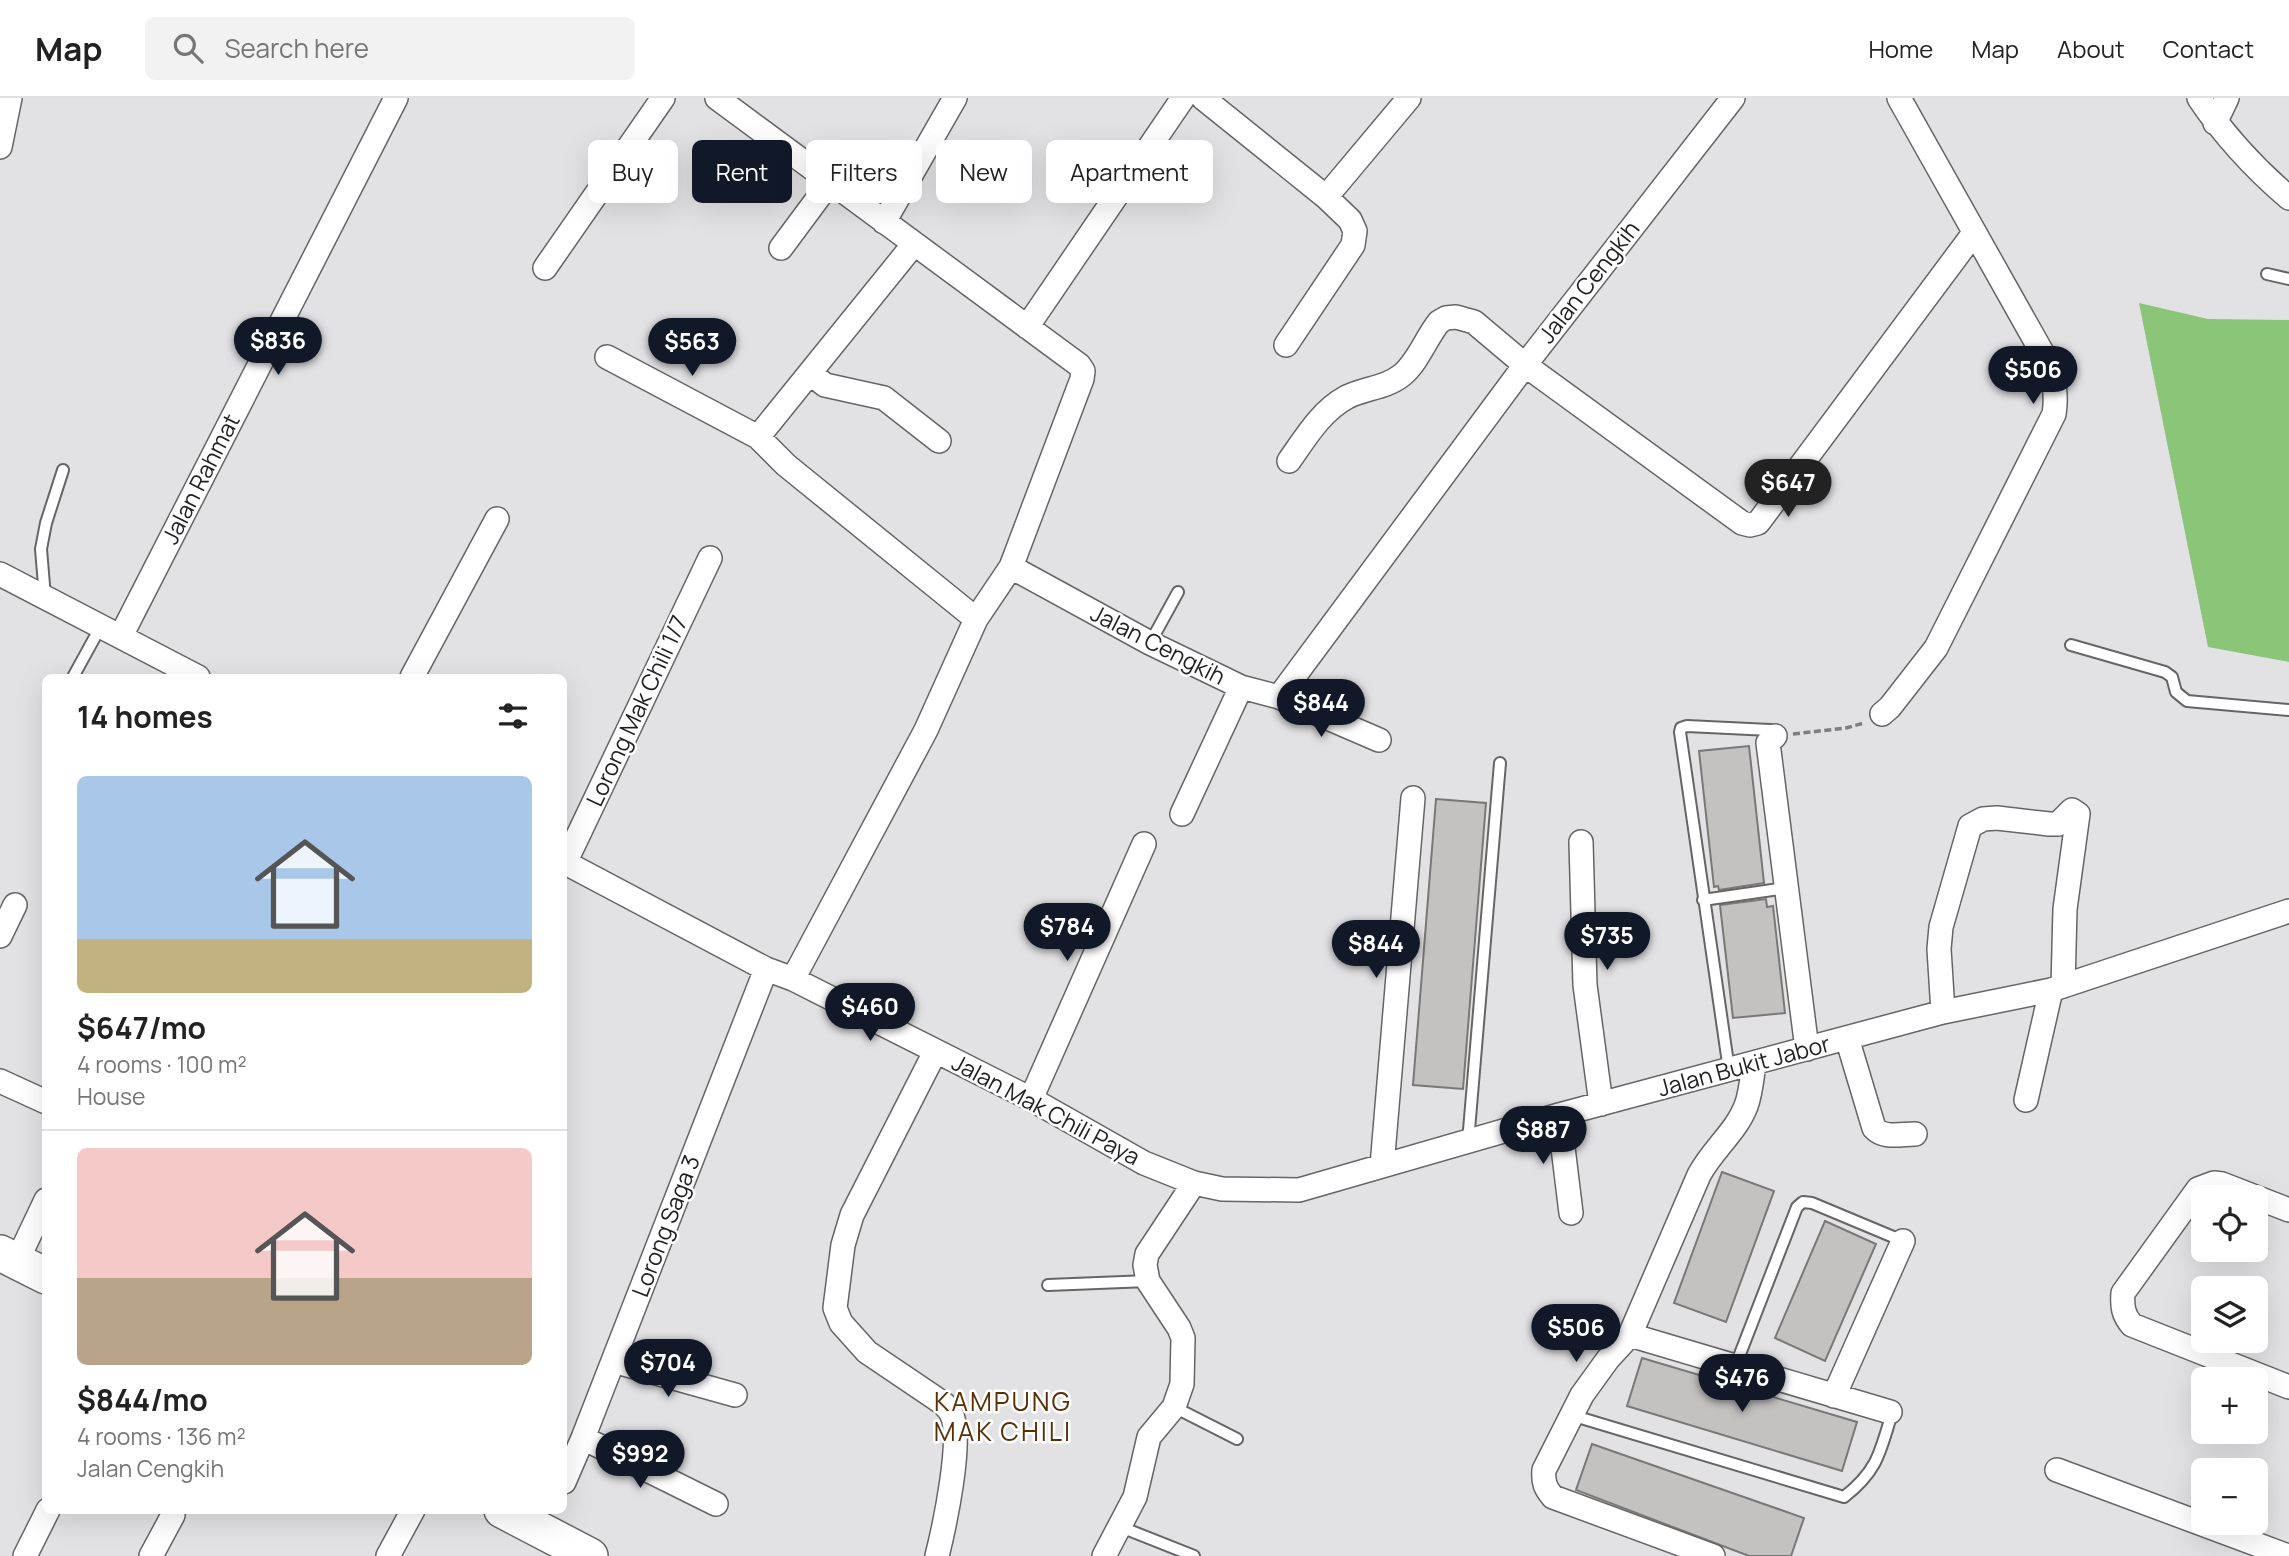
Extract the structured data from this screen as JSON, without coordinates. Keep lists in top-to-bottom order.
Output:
{
  "streets": {
    "street": [
      "Jalan Cengkih",
      "Jalan Rahmat",
      "Lorong Mak Chili 1/7",
      "Jalan Bukit Jabor",
      "Jalan Mak Chili Paya",
      "Lorong Saga 3"
    ]
  },
  "crossings": [
    ["Jalan Bukit Jabor", "Jalan Mak Chili Paya"],
    ["Jalan Mak Chili Paya", "Lorong Saga 3"]
  ],
  "districts": ["KAMPUNG MAK CHILI"],
  "page": {
    "header": "Map",
    "search": "Search here",
    "nav": [
      "Home",
      "Map",
      "About",
      "Contact"
    ],
    "chip": [
      "Buy",
      "Rent",
      "Filters",
      "New",
      "Apartment"
    ],
    "price": [
      "$836",
      "$563",
      "$506",
      "$647",
      "$844",
      "$784",
      "$735",
      "$844",
      "$460",
      "$887",
      "$506",
      "$704",
      "$476",
      "$992"
    ],
    "heading": "14 homes",
    "list": [
      {
        "name": "$647/mo",
        "note": "4 rooms · 100 m² · House"
      },
      {
        "name": "$844/mo",
        "note": "4 rooms · 136 m² · Jalan Cengkih"
      }
    ],
    "map_buttons": ["+", "−"]
  }
}
